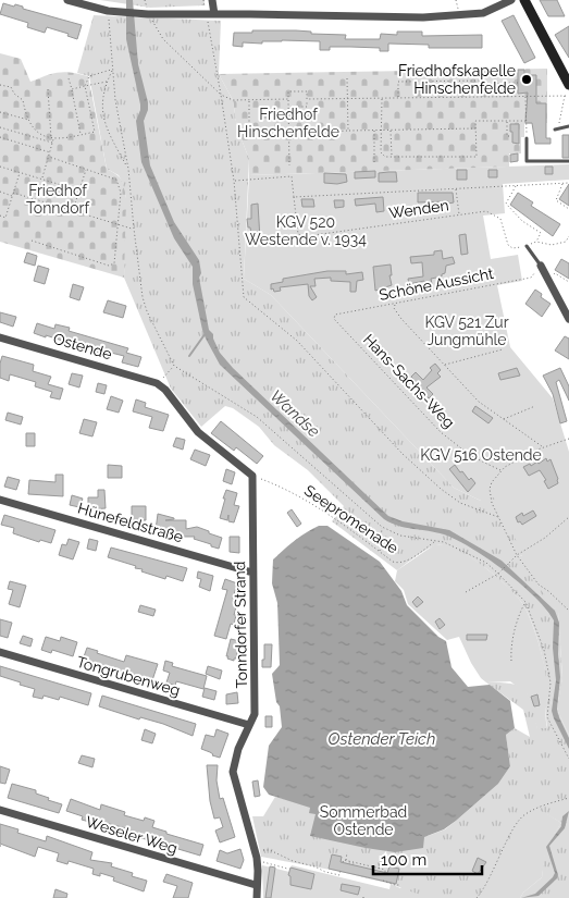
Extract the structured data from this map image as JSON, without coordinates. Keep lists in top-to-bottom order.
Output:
{
  "streets": {
    "street": [
      "Ostende",
      "Hünefeldstraße",
      "Tonndorfer Strand",
      "Tongrubenweg",
      "Weseler Weg"
    ],
    "path": [
      "Wenden",
      "Schöne Aussicht",
      "Hans-Sachs-Weg",
      "Seepromenade"
    ]
  },
  "crossings": [
    ["Schöne Aussicht", "Hans-Sachs-Weg"],
    ["Seepromenade", "Tonndorfer Strand"],
    ["Hünefeldstraße", "Tonndorfer Strand"],
    ["Tonndorfer Strand", "Tongrubenweg"],
    ["Tonndorfer Strand", "Weseler Weg"]
  ],
  "water": ["Wandse", "Ostender Teich"],
  "parks": [
    "Friedhof Hinschenfelde",
    "Friedhof Tonndorf",
    "KGV 520 Westende v. 1934",
    "KGV 521 Zur Jungmühle",
    "KGV 516 Ostende",
    "Sommerbad Ostende"
  ],
  "places": ["Friedhofskapelle Hinschenfelde"],
  "scale_bar": "100 m"
}
